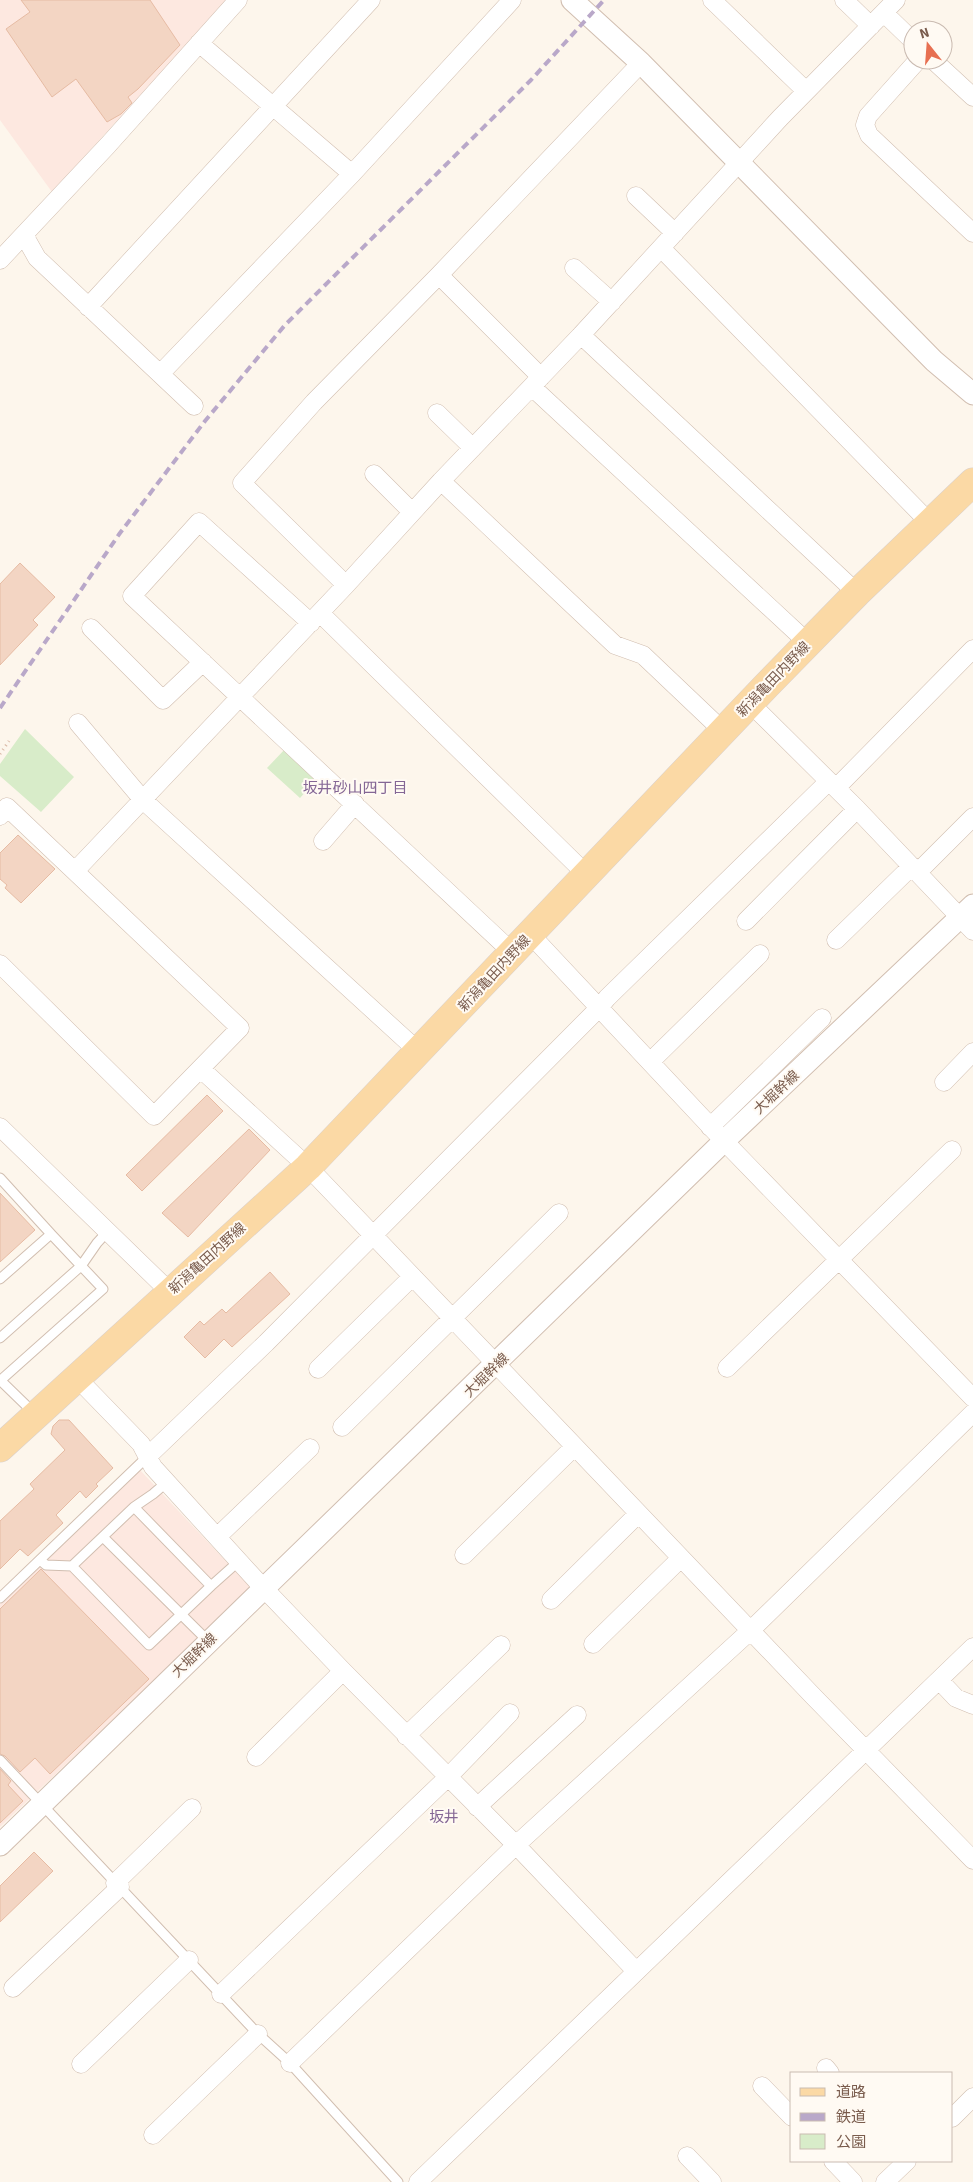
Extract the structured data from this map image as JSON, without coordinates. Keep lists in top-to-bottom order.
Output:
{
  "streets": {
    "main road": ["新潟亀田内野線"],
    "street": ["大堀幹線"]
  },
  "districts": ["坂井砂山四丁目", "坂井"],
  "legend": ["道路", "鉄道", "公園"],
  "north": "top"
}
